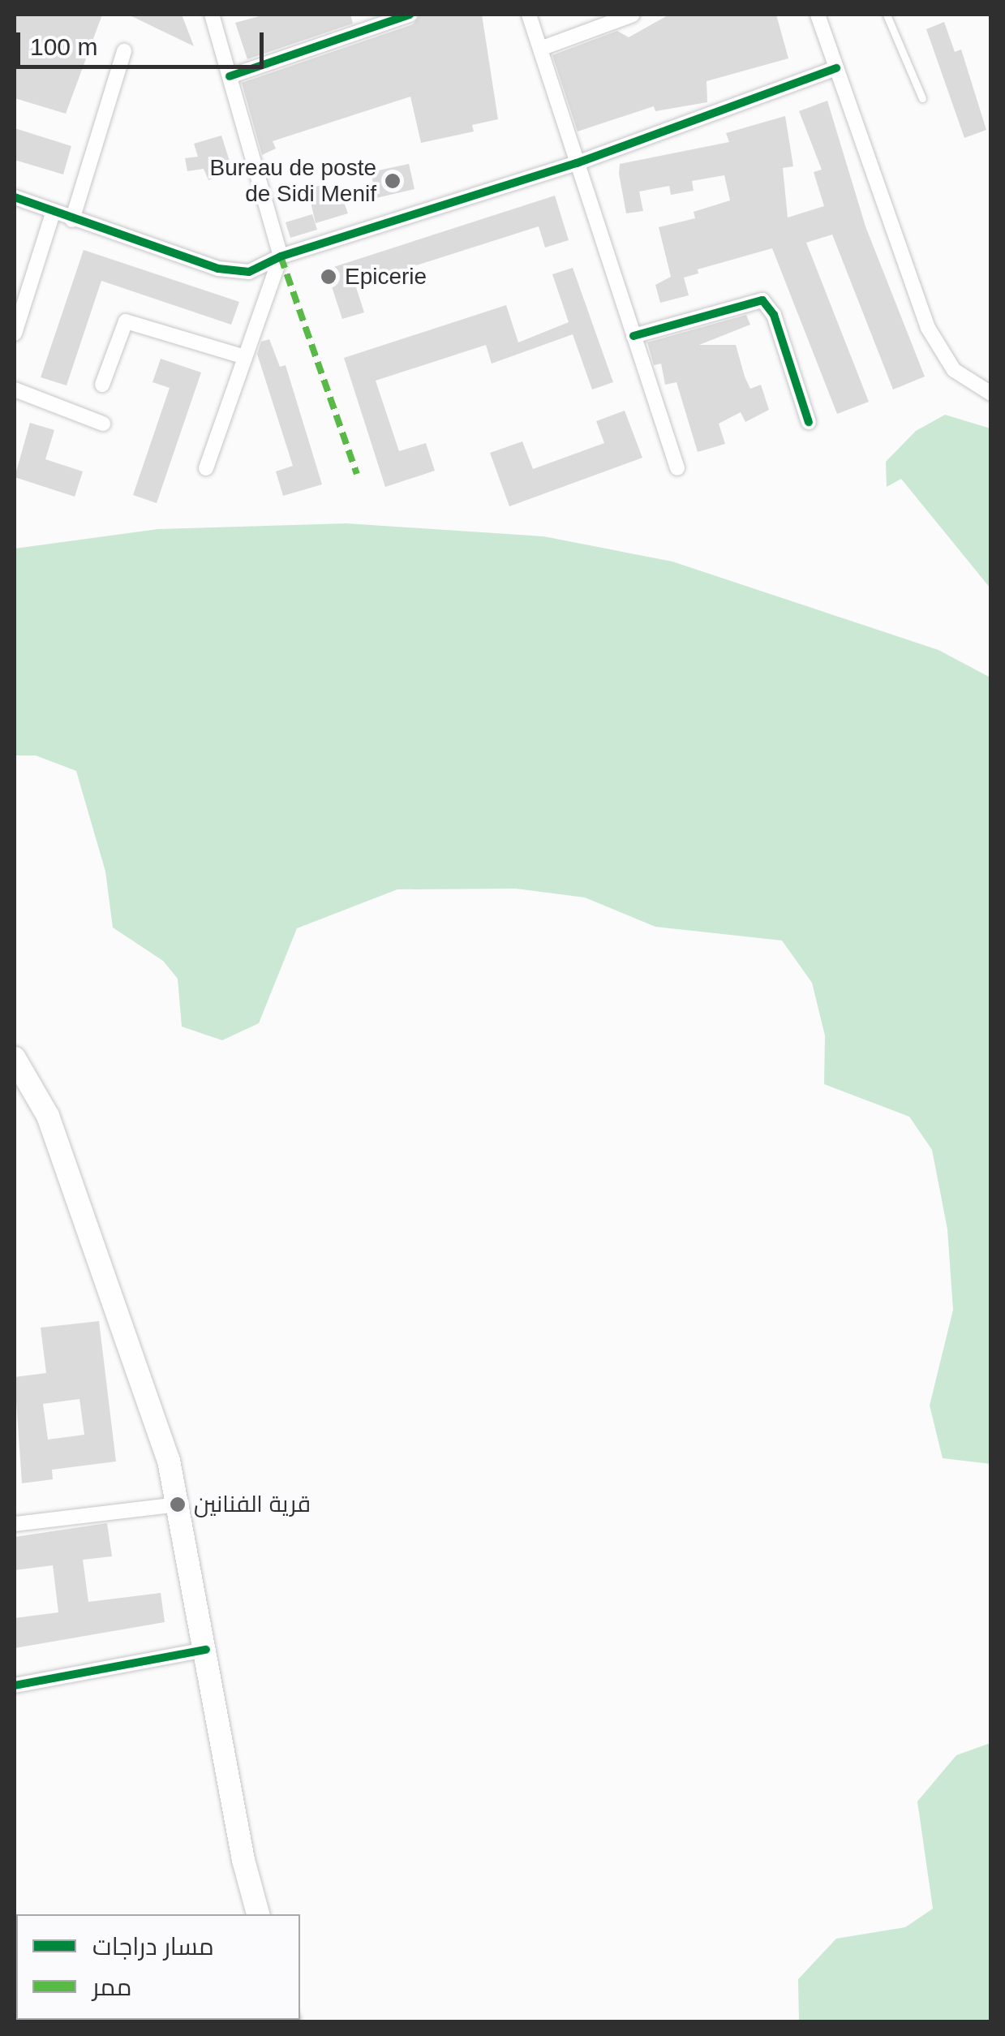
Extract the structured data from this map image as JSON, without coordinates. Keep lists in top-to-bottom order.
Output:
{
  "places": ["Bureau de poste de Sidi Menif", "Epicerie", "قرية الفنانين"],
  "legend": ["مسار دراجات", "ممر"],
  "scale_bar": "100 m"
}
